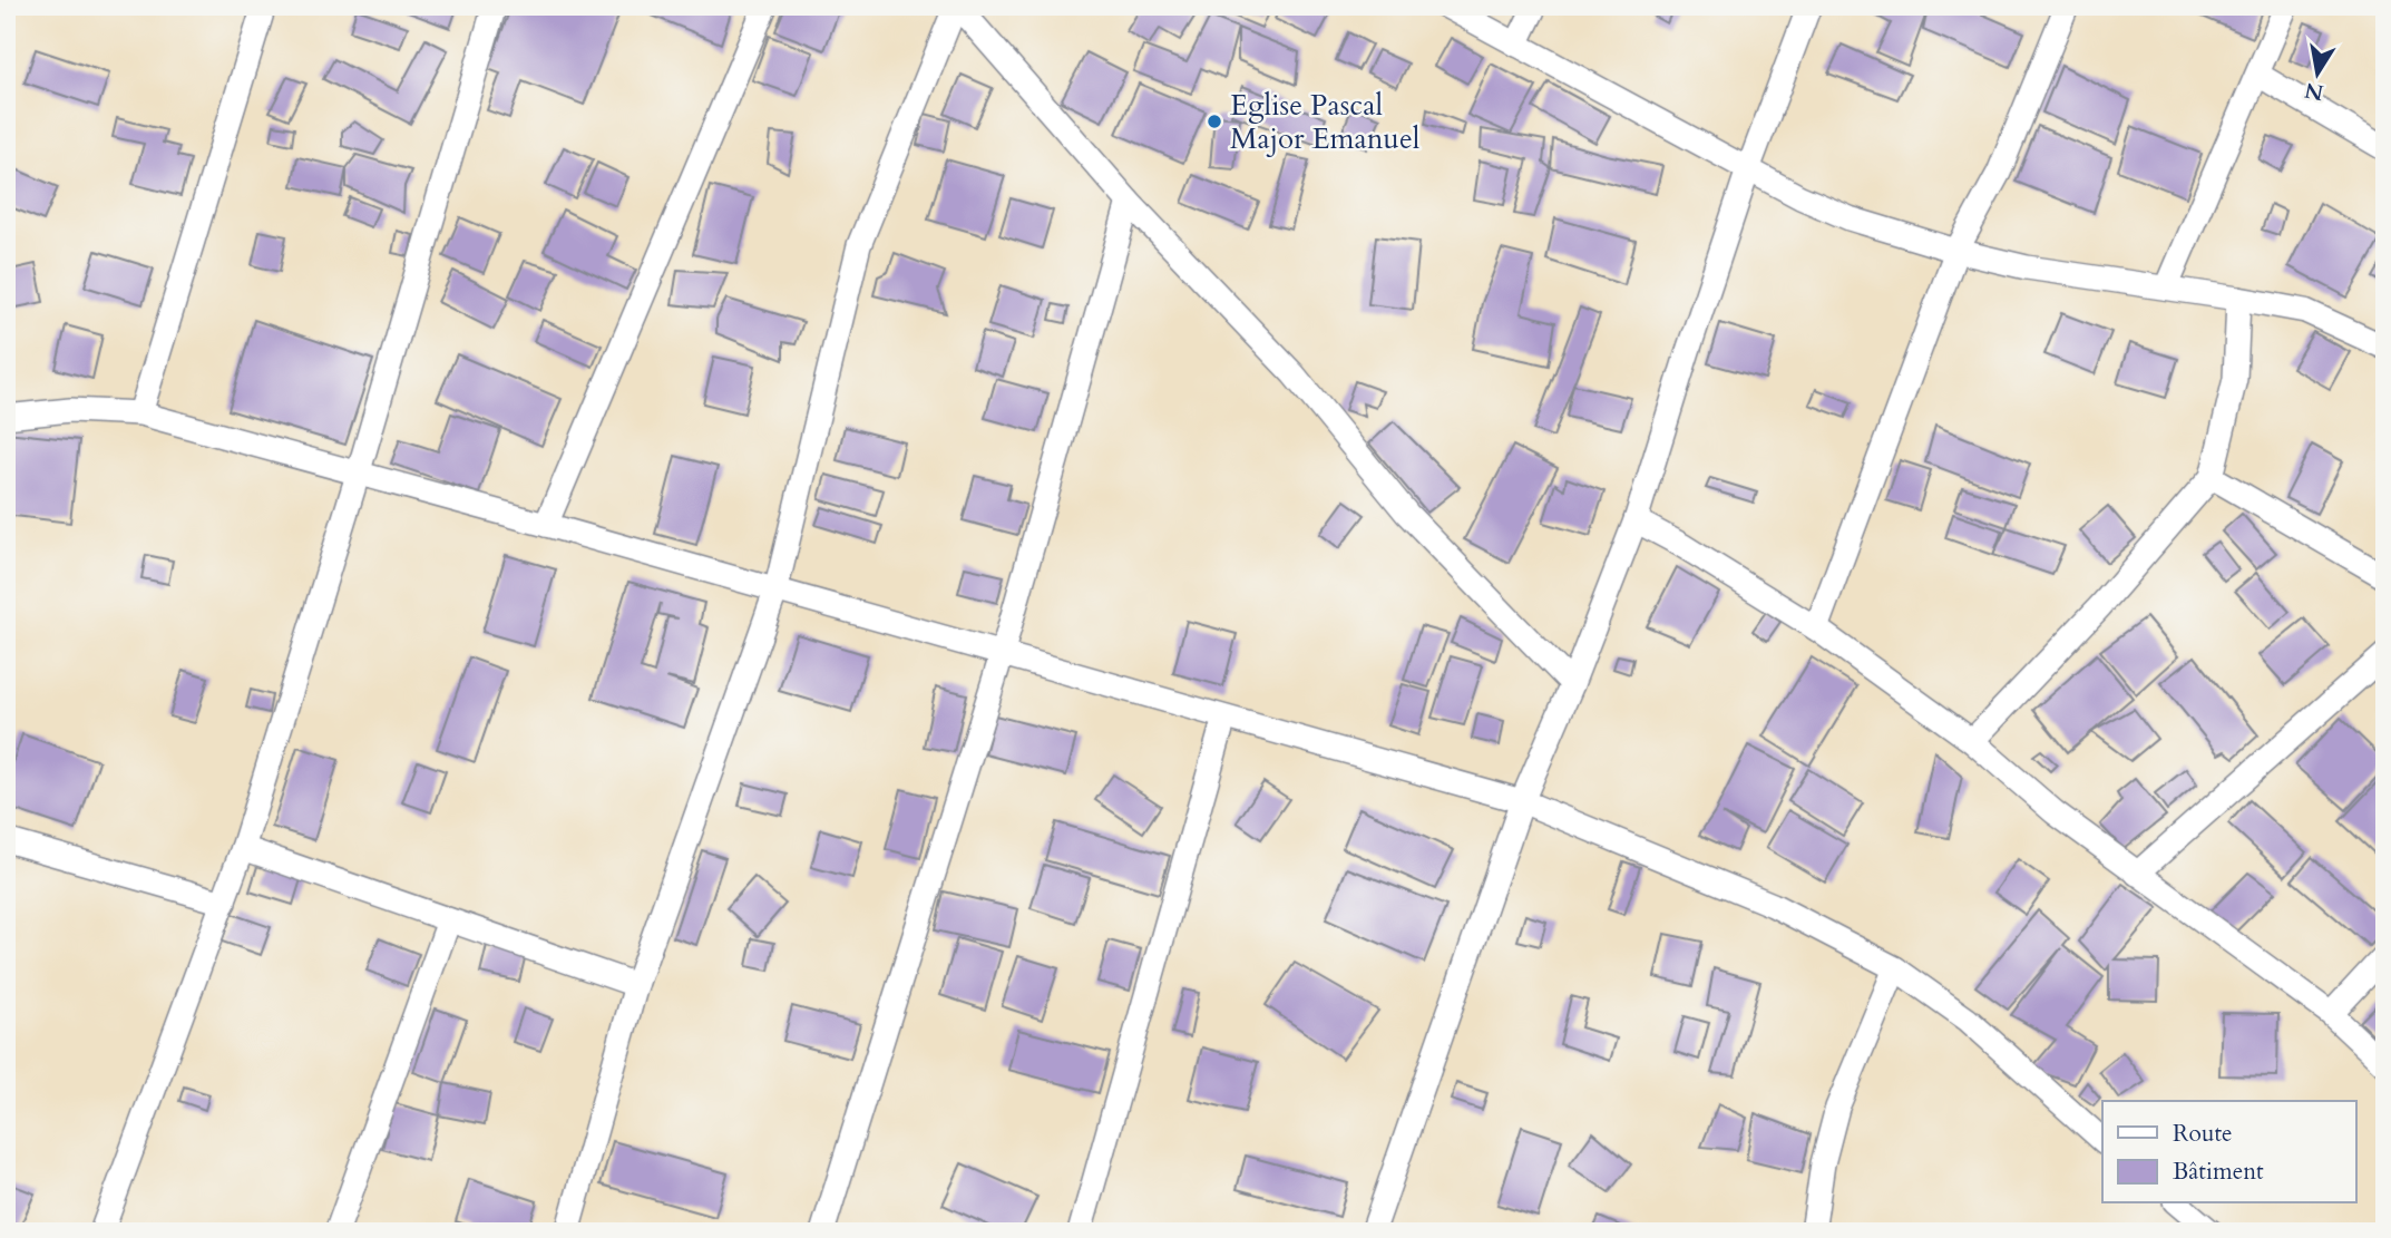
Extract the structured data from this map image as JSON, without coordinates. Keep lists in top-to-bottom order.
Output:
{
  "places": ["Eglise Pascal Major Emanuel"],
  "legend": ["Route", "Bâtiment"],
  "north": "bottom"
}
